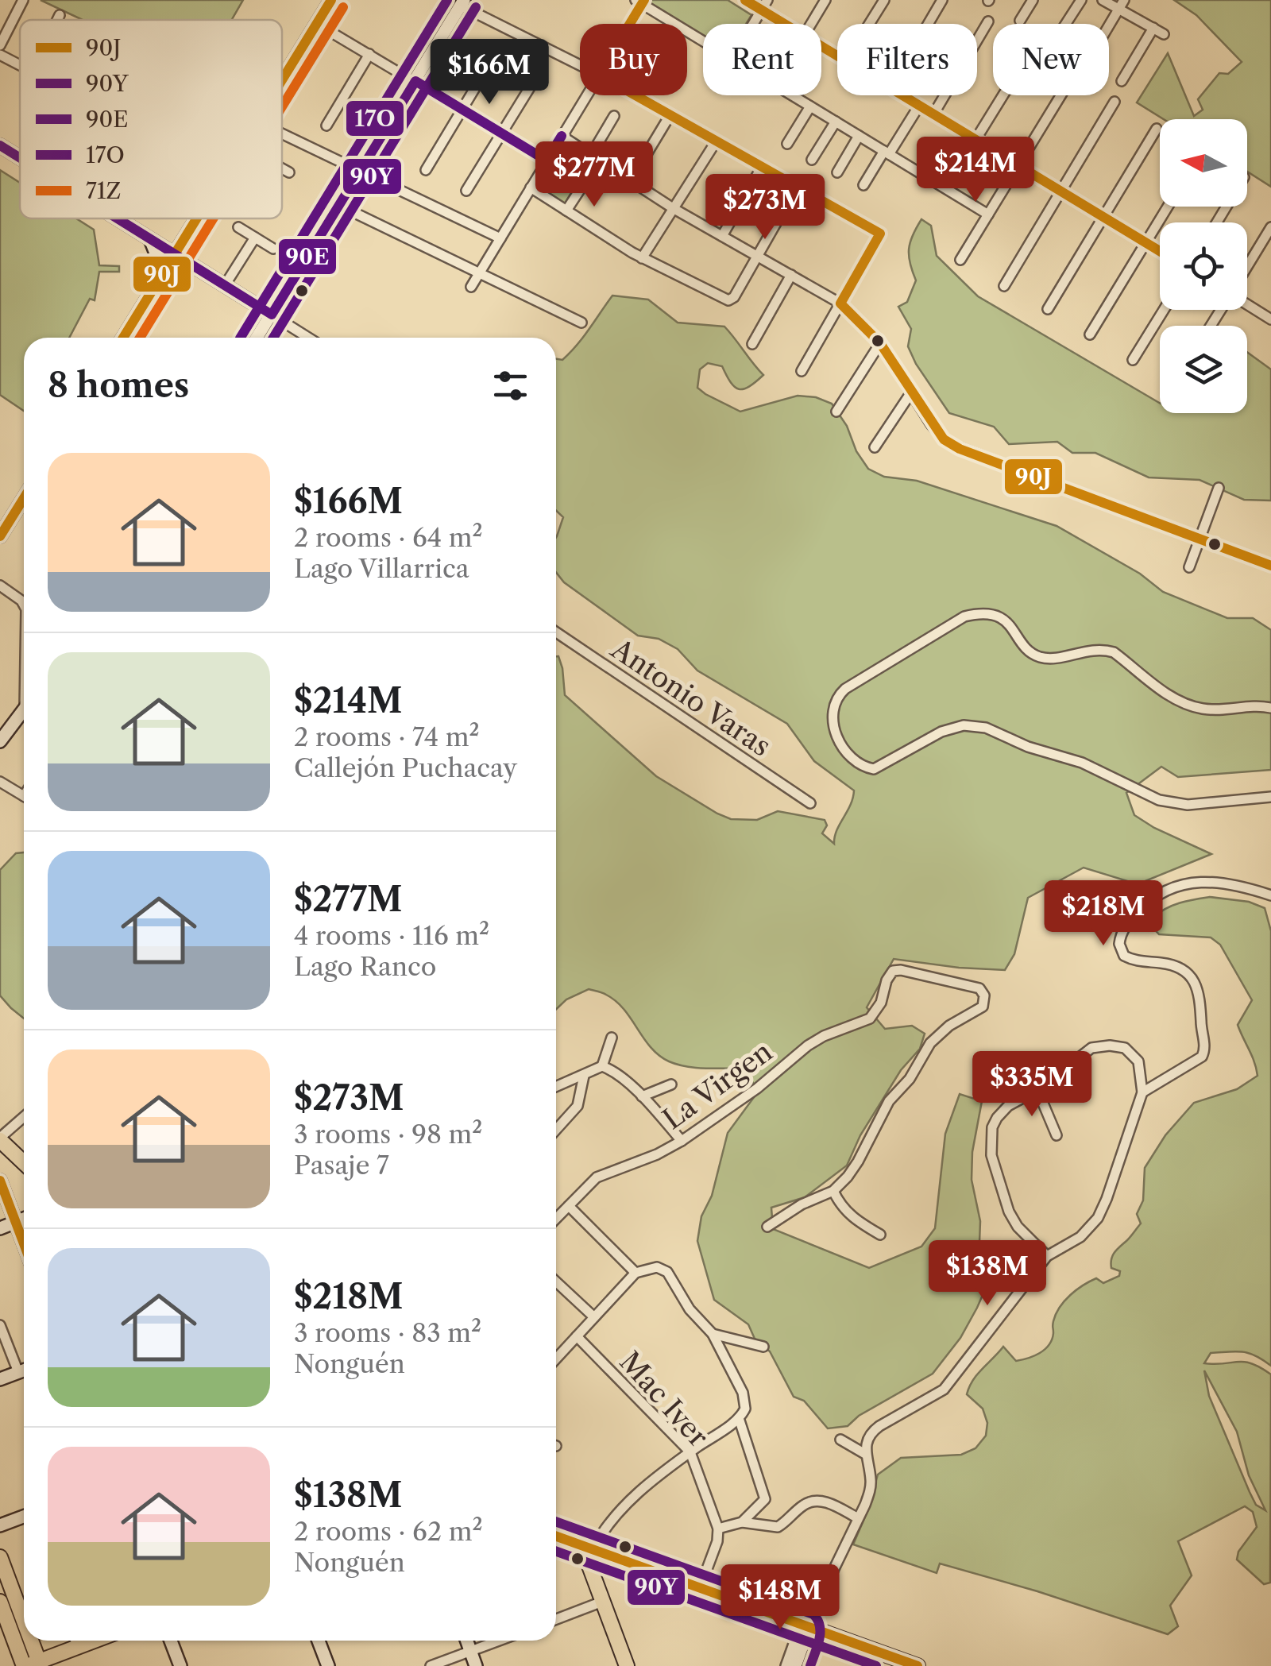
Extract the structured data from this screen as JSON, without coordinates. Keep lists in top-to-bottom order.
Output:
{
  "streets": {
    "street": ["Antonio Varas", "La Virgen", "Mac Iver"]
  },
  "lines": [
    "transit line 90J",
    "transit line 17O",
    "transit line 90Y",
    "transit line 71Z",
    "transit line 90E"
  ],
  "legend": [
    "90J",
    "90Y",
    "90E",
    "17O",
    "71Z"
  ],
  "north": "left",
  "page": {
    "chip": [
      "Buy",
      "Rent",
      "Filters",
      "New"
    ],
    "price": [
      "$166M",
      "$214M",
      "$277M",
      "$273M",
      "$218M",
      "$335M",
      "$138M",
      "$148M"
    ],
    "heading": "8 homes",
    "list": [
      {
        "name": "$166M",
        "note": "2 rooms · 64 m² · Lago Villarrica"
      },
      {
        "name": "$214M",
        "note": "2 rooms · 74 m² · Callejón Puchacay"
      },
      {
        "name": "$277M",
        "note": "4 rooms · 116 m² · Lago Ranco"
      },
      {
        "name": "$273M",
        "note": "3 rooms · 98 m² · Pasaje 7"
      },
      {
        "name": "$218M",
        "note": "3 rooms · 83 m² · Nonguén"
      },
      {
        "name": "$138M",
        "note": "2 rooms · 62 m² · Nonguén"
      }
    ]
  }
}
